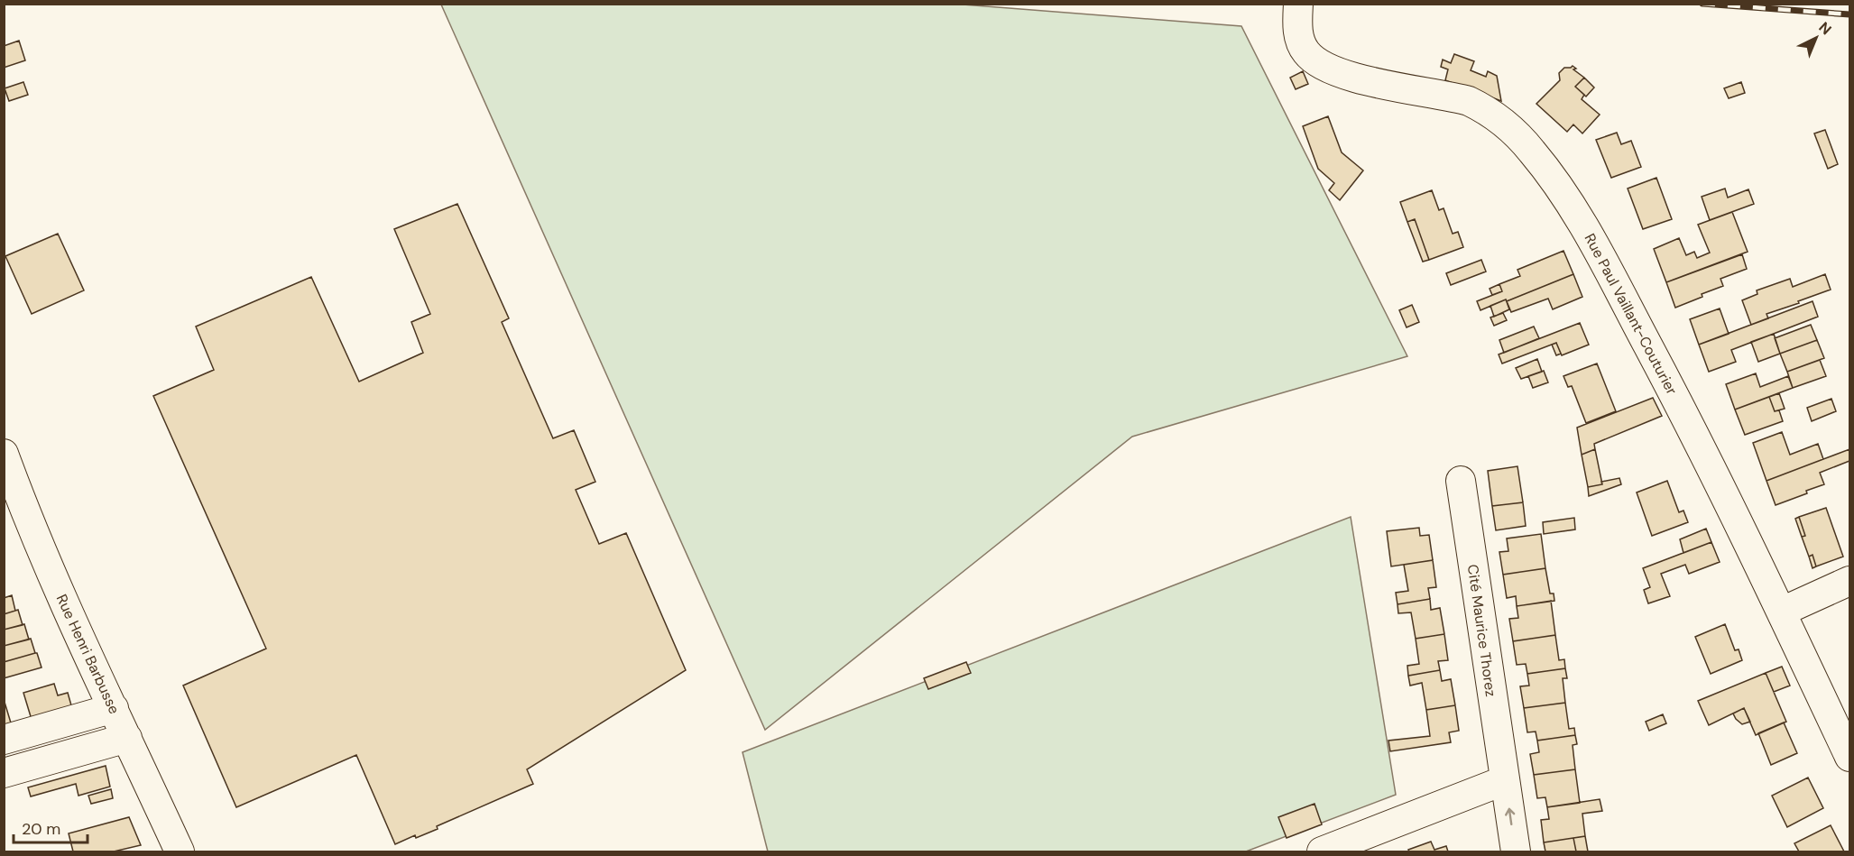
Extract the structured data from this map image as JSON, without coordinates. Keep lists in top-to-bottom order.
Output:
{
  "streets": {
    "street": ["Rue Paul Vaillant-Couturier", "Cité Maurice Thorez", "Rue Henri Barbusse"]
  },
  "scale_bar": "20 m",
  "north": "top right"
}
